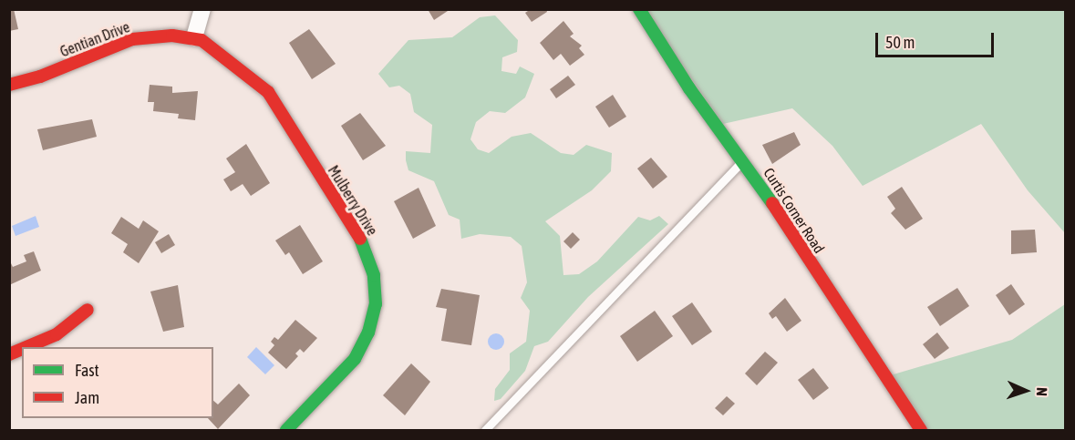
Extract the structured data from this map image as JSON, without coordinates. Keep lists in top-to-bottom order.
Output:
{
  "streets": {
    "street": ["Gentian Drive", "Mulberry Drive", "Curtis Corner Road"]
  },
  "crossings": [
    ["Gentian Drive", "Mulberry Drive"]
  ],
  "legend": ["Fast", "Jam"],
  "scale_bar": "50 m",
  "north": "right"
}
